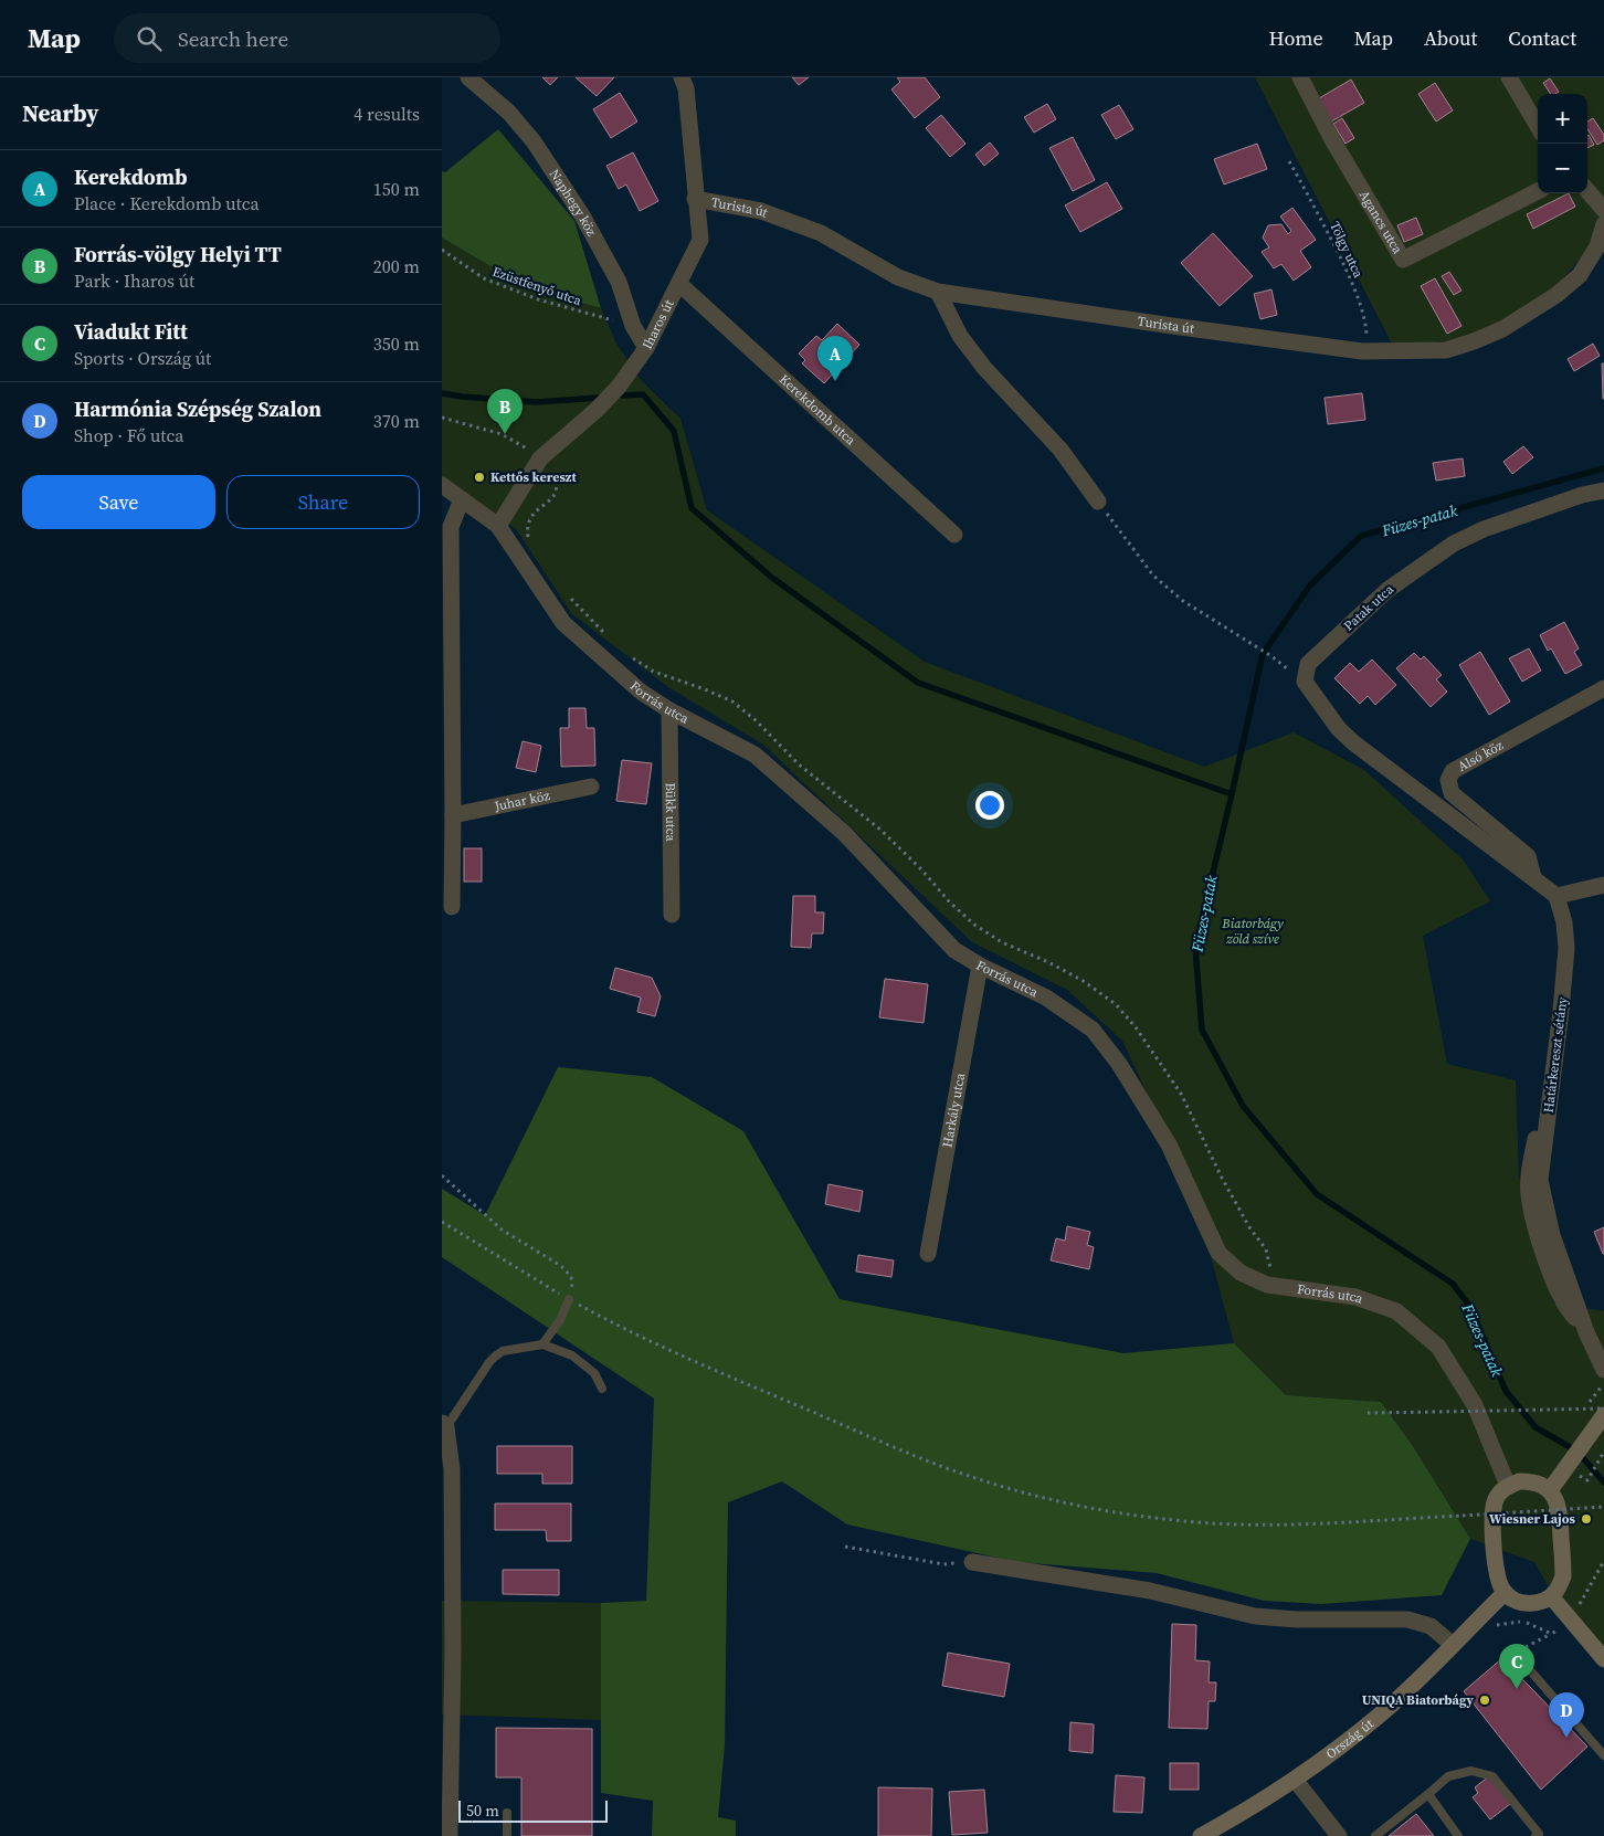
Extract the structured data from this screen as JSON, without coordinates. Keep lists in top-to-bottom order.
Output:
{
  "streets": {
    "main road": ["Ország út"],
    "street": [
      "Naphegy köz",
      "Turista út",
      "Agancs utca",
      "Iharos út",
      "Kerekdomb utca",
      "Patak utca",
      "Forrás utca",
      "Alsó köz",
      "Juhar köz",
      "Bükk utca",
      "Határkereszt sétány",
      "Harkály utca"
    ],
    "path": ["Tölgy utca", "Ezüstfenyő utca"]
  },
  "crossings": [
    ["Naphegy köz", "Ezüstfenyő utca"],
    ["Naphegy köz", "Iharos út"],
    ["Turista út", "Tölgy utca"],
    ["Turista út", "Iharos út"],
    ["Iharos út", "Kerekdomb utca"],
    ["Iharos út", "Forrás utca"],
    ["Patak utca", "Alsó köz"],
    ["Forrás utca", "Bükk utca"],
    ["Forrás utca", "Harkály utca"],
    ["Forrás utca", "Ország út"]
  ],
  "water": ["Füzes-patak"],
  "parks": ["Biatorbágy zöld szíve"],
  "places": ["Kettős kereszt", "Wiesner Lajos", "UNIQA Biatorbágy"],
  "scale_bar": "50 m",
  "page": {
    "header": "Map",
    "search": "Search here",
    "nav": [
      "Home",
      "Map",
      "About",
      "Contact"
    ],
    "heading": ["Nearby", "4 results"],
    "map_buttons": ["+", "−"],
    "list": [
      {
        "mark": "A",
        "name": "Kerekdomb",
        "note": "Place · Kerekdomb utca",
        "value": "150 m"
      },
      {
        "mark": "B",
        "name": "Forrás-völgy Helyi TT",
        "note": "Park · Iharos út",
        "value": "200 m"
      },
      {
        "mark": "C",
        "name": "Viadukt Fitt",
        "note": "Sports · Ország út",
        "value": "350 m"
      },
      {
        "mark": "D",
        "name": "Harmónia Szépség Szalon",
        "note": "Shop · Fő utca",
        "value": "370 m"
      }
    ],
    "pins": [
      "A",
      "B",
      "C",
      "D"
    ],
    "buttons": ["Save", "Share"],
    "scale": "50 m"
  }
}
